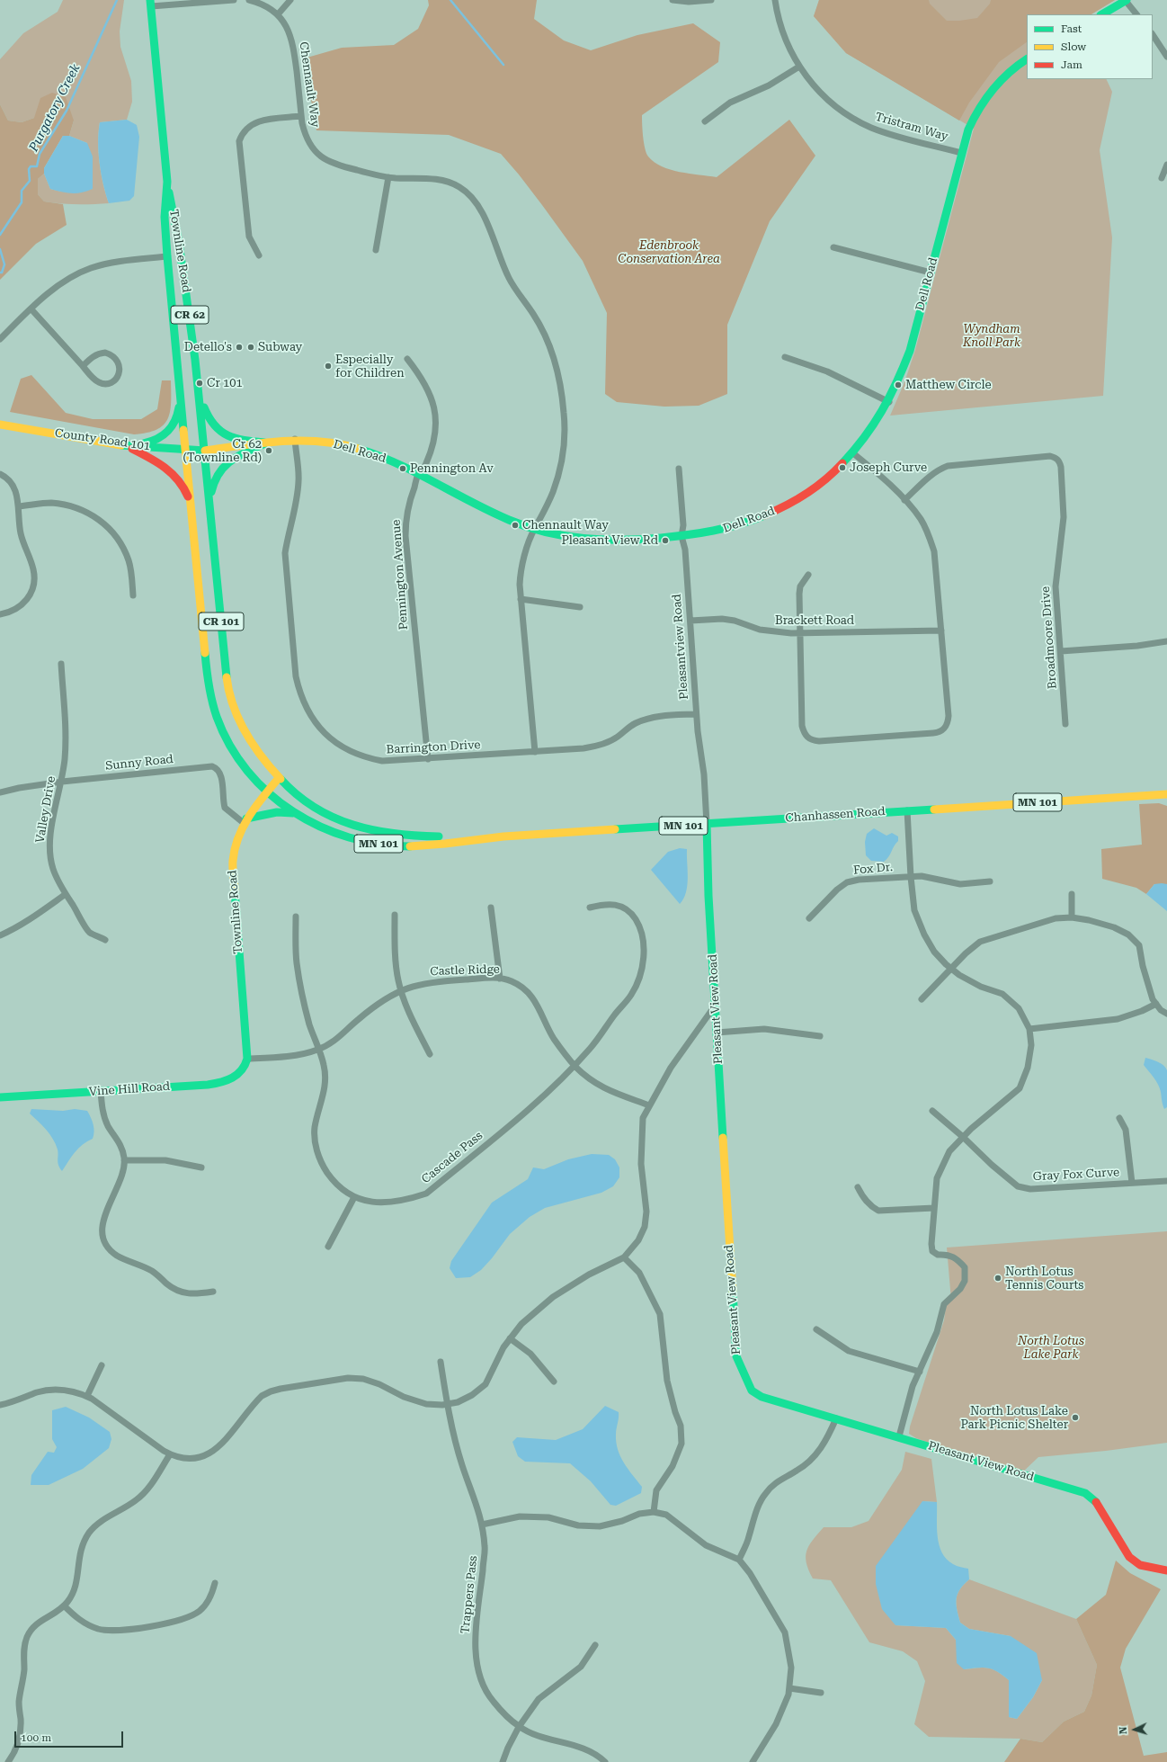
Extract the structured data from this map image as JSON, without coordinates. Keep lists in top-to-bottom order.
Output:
{
  "streets": {
    "main road": [
      "Townline Road",
      "Dell Road",
      "CR 62",
      "County Road 101",
      "CR 101",
      "MN 101",
      "Chanhassen Road",
      "Pleasant View Road",
      "Vine Hill Road"
    ],
    "street": [
      "Chennault Way",
      "Tristram Way",
      "Pennington Avenue",
      "Brackett Road",
      "Broadmoore Drive",
      "Pleasantview Road",
      "Barrington Drive",
      "Sunny Road",
      "Valley Drive",
      "Fox Dr.",
      "Castle Ridge",
      "Cascade Pass",
      "Gray Fox Curve",
      "Trappers Pass"
    ]
  },
  "crossings": [
    ["Chennault Way", "Dell Road"],
    ["Chennault Way", "Barrington Drive"],
    ["Tristram Way", "Dell Road"],
    ["Townline Road", "Dell Road"],
    ["Townline Road", "County Road 101"],
    ["Townline Road", "CR 101"],
    ["Townline Road", "Sunny Road"],
    ["Townline Road", "MN 101"],
    ["Townline Road", "Castle Ridge"],
    ["Townline Road", "Vine Hill Road"],
    ["Dell Road", "County Road 101"],
    ["Dell Road", "Pennington Avenue"],
    ["Dell Road", "CR 101"],
    ["Dell Road", "Pleasantview Road"],
    ["Dell Road", "Barrington Drive"],
    ["County Road 101", "CR 101"],
    ["Pennington Avenue", "Barrington Drive"],
    ["Brackett Road", "Pleasantview Road"],
    ["CR 101", "MN 101"],
    ["Pleasantview Road", "Barrington Drive"],
    ["Pleasantview Road", "Chanhassen Road"],
    ["Pleasantview Road", "Pleasant View Road"],
    ["Sunny Road", "Valley Drive"],
    ["MN 101", "Chanhassen Road"],
    ["Chanhassen Road", "Pleasant View Road"],
    ["Castle Ridge", "Vine Hill Road"],
    ["Castle Ridge", "Cascade Pass"]
  ],
  "water": ["Purgatory Creek"],
  "parks": ["Edenbrook Conservation Area", "Wyndham Knoll Park", "North Lotus Lake Park"],
  "places": [
    "Detello's",
    "Subway",
    "Especially for Children",
    "Cr 101",
    "Matthew Circle",
    "Cr 62 (Townline Rd)",
    "Joseph Curve",
    "Pennington Av",
    "Chennault Way",
    "Pleasant View Rd",
    "North Lotus Tennis Courts",
    "North Lotus Lake Park Picnic Shelter"
  ],
  "legend": ["Fast", "Slow", "Jam"],
  "scale_bar": "100 m",
  "north": "left"
}
